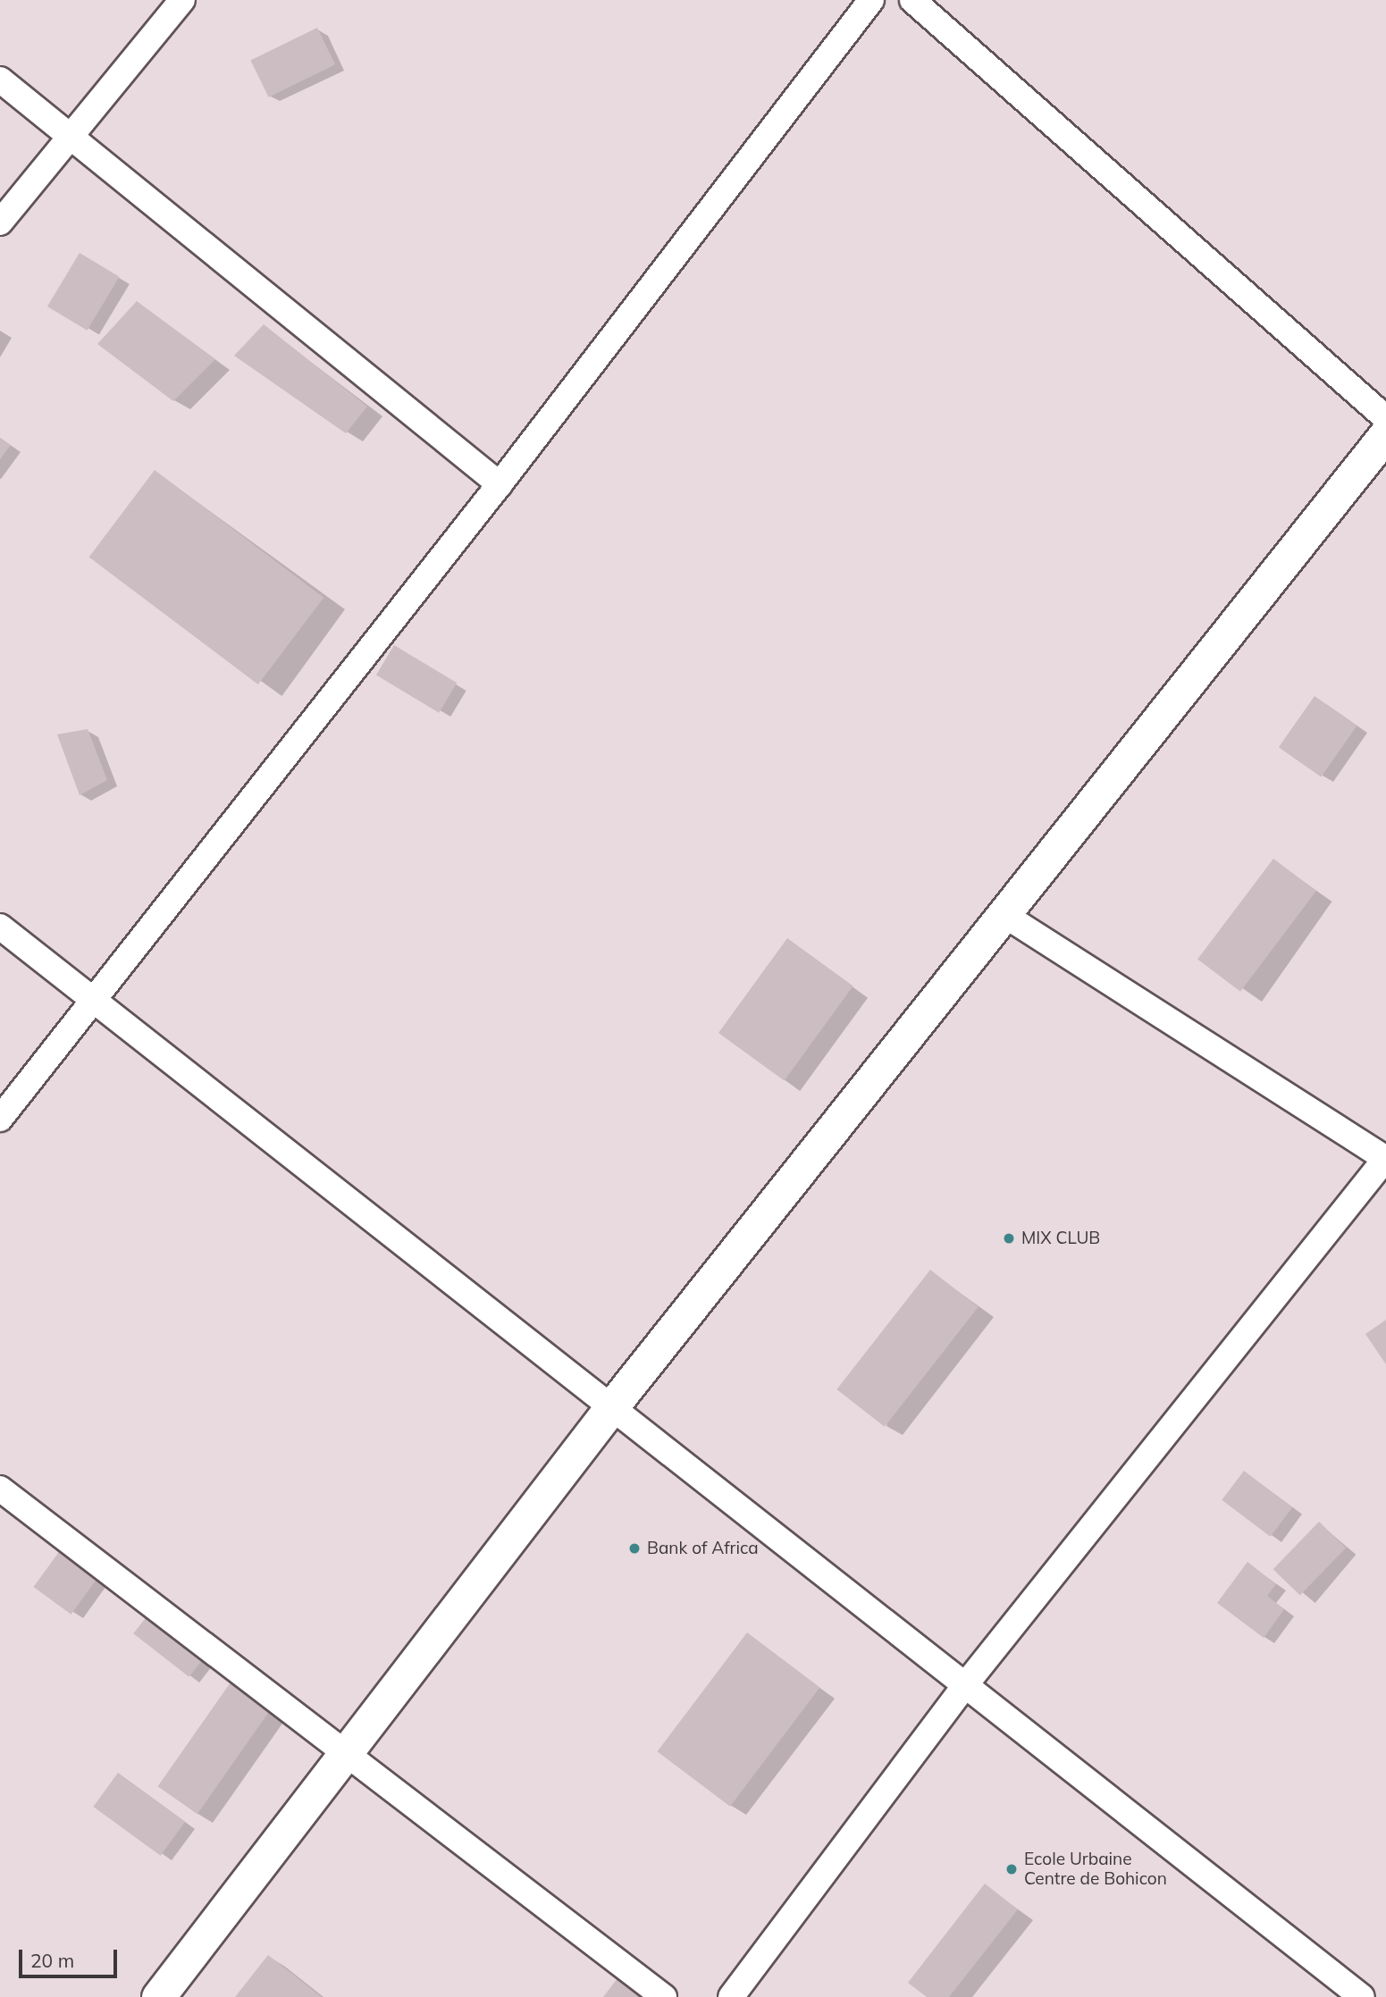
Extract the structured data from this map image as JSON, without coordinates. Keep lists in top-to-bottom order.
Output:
{
  "places": ["MIX CLUB", "Bank of Africa", "Ecole Urbaine Centre de Bohicon"],
  "scale_bar": "20 m"
}
